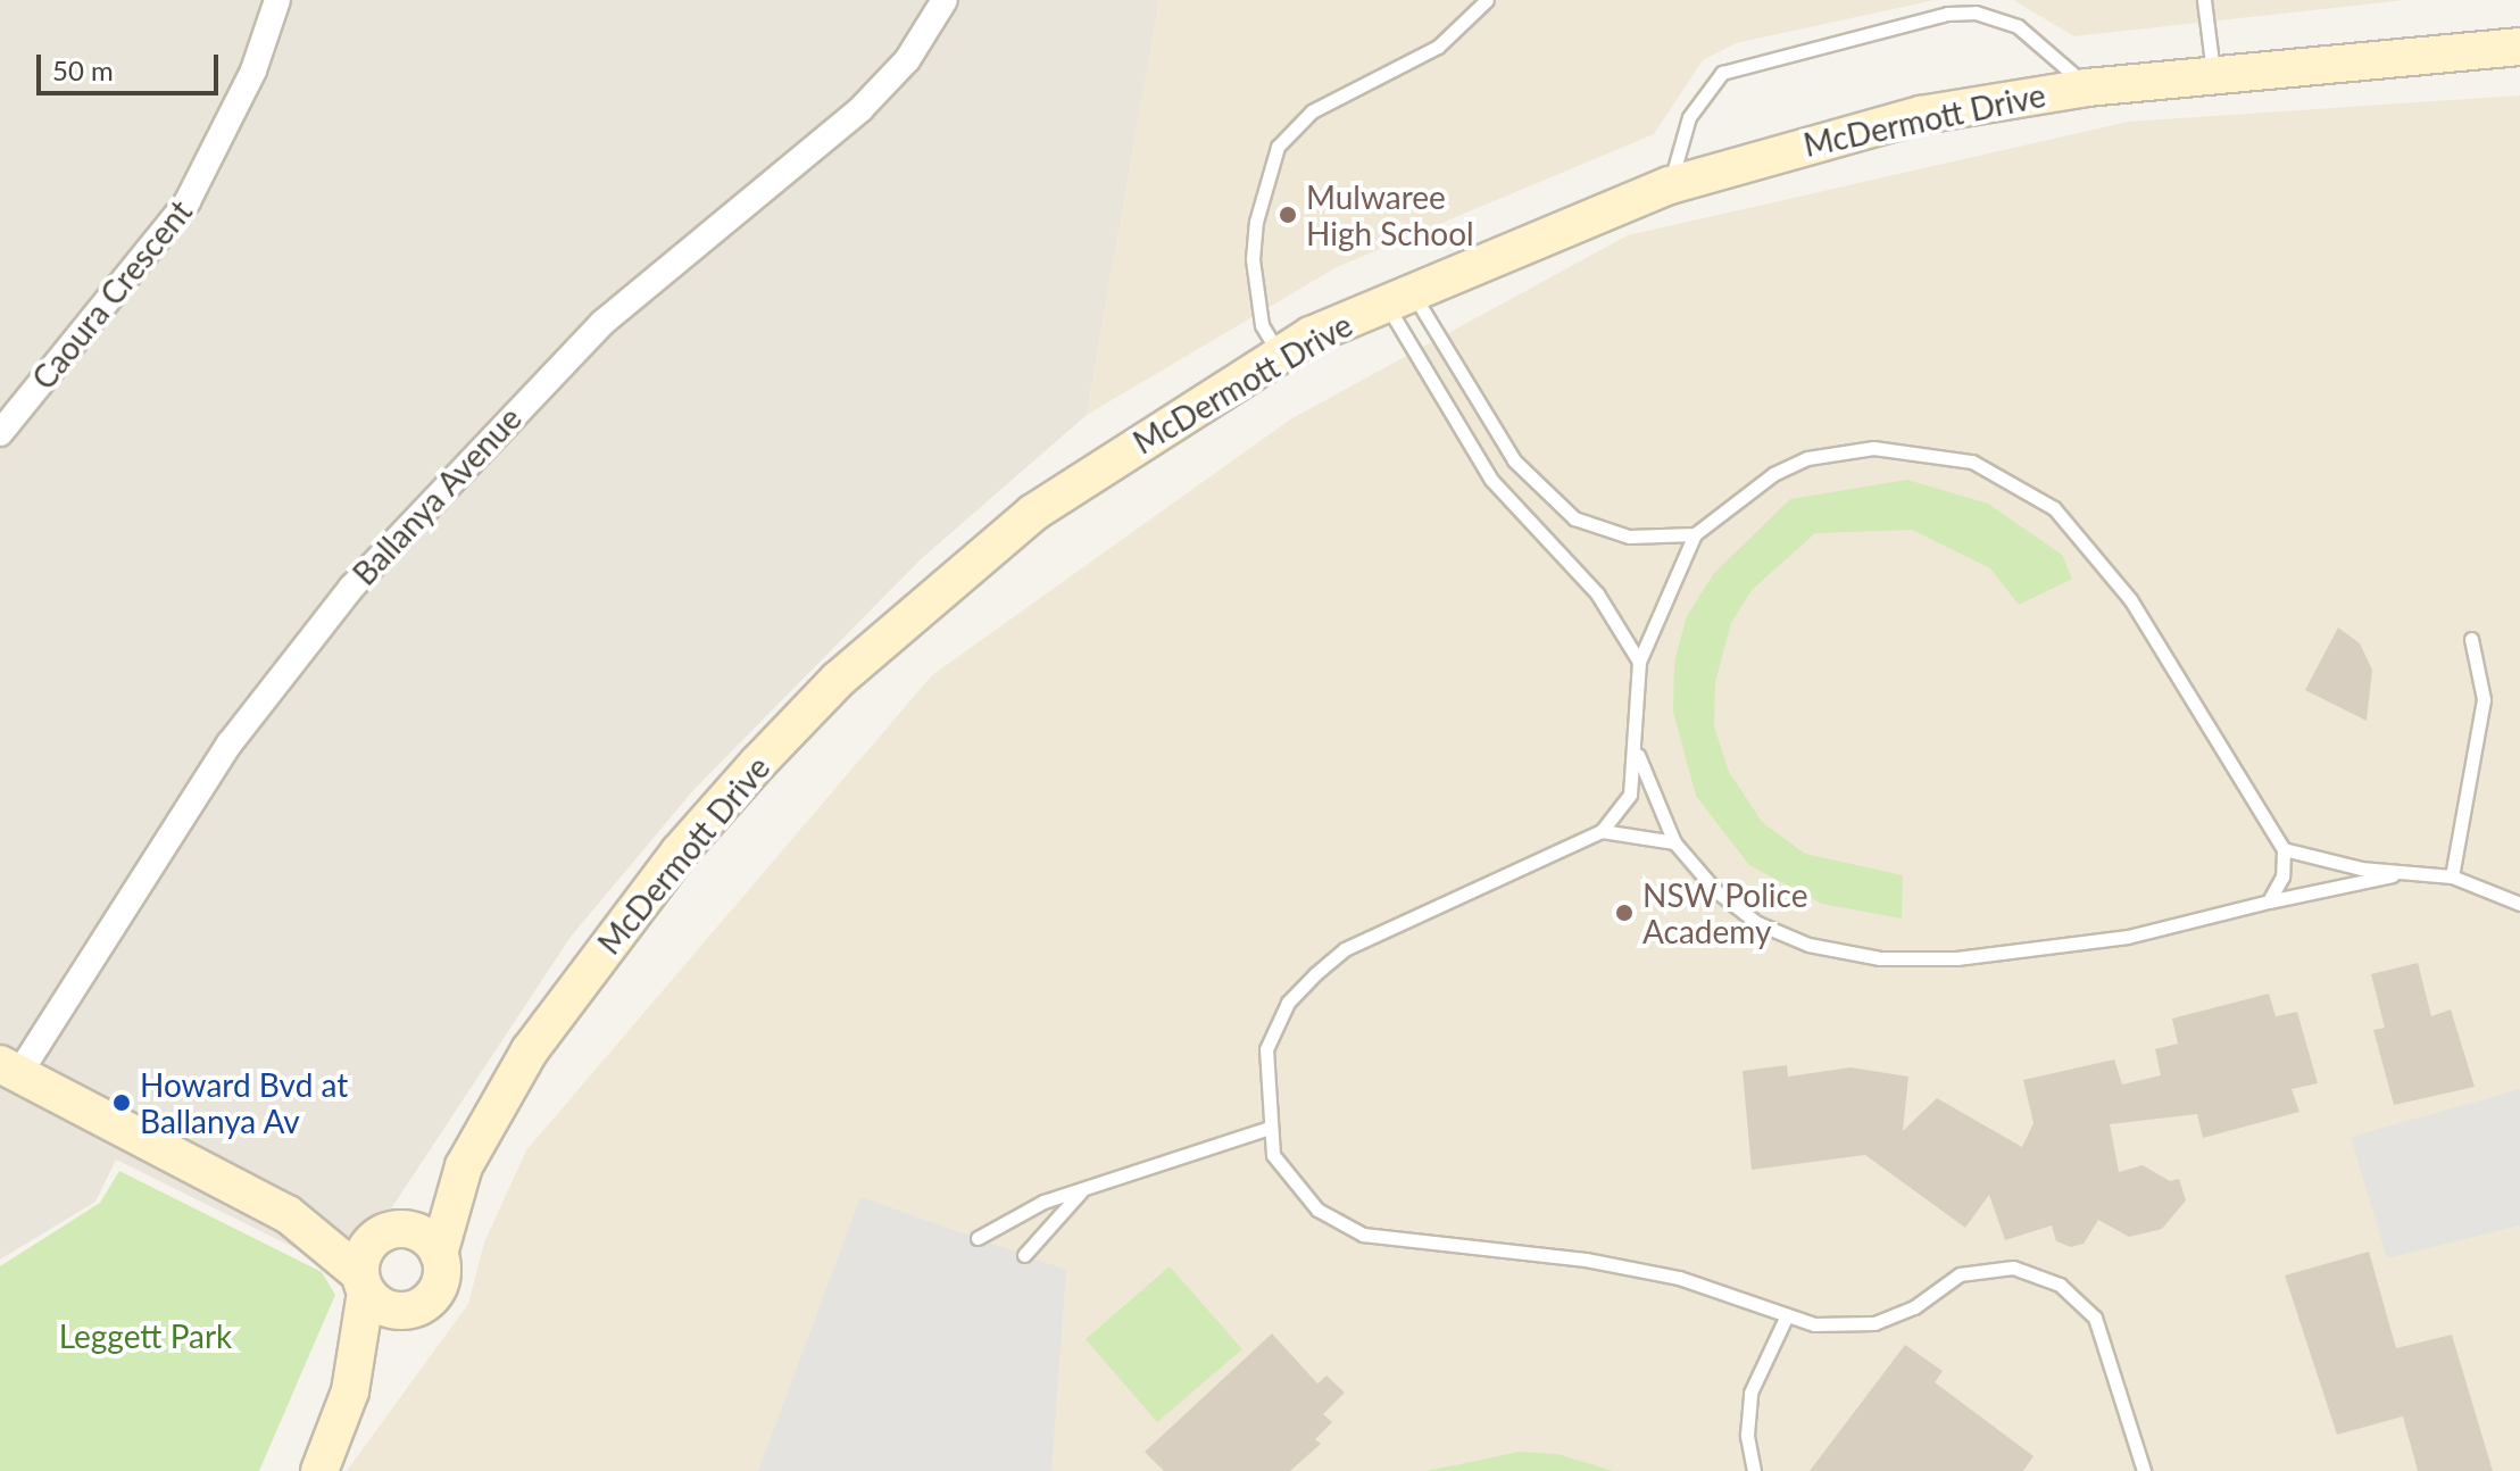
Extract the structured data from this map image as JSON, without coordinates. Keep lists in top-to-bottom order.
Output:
{
  "streets": {
    "main road": ["McDermott Drive"],
    "street": ["Caoura Crescent", "Ballanya Avenue"]
  },
  "parks": ["Leggett Park"],
  "places": ["Mulwaree High School", "NSW Police Academy", "Howard Bvd at Ballanya Av"],
  "scale_bar": "50 m"
}
